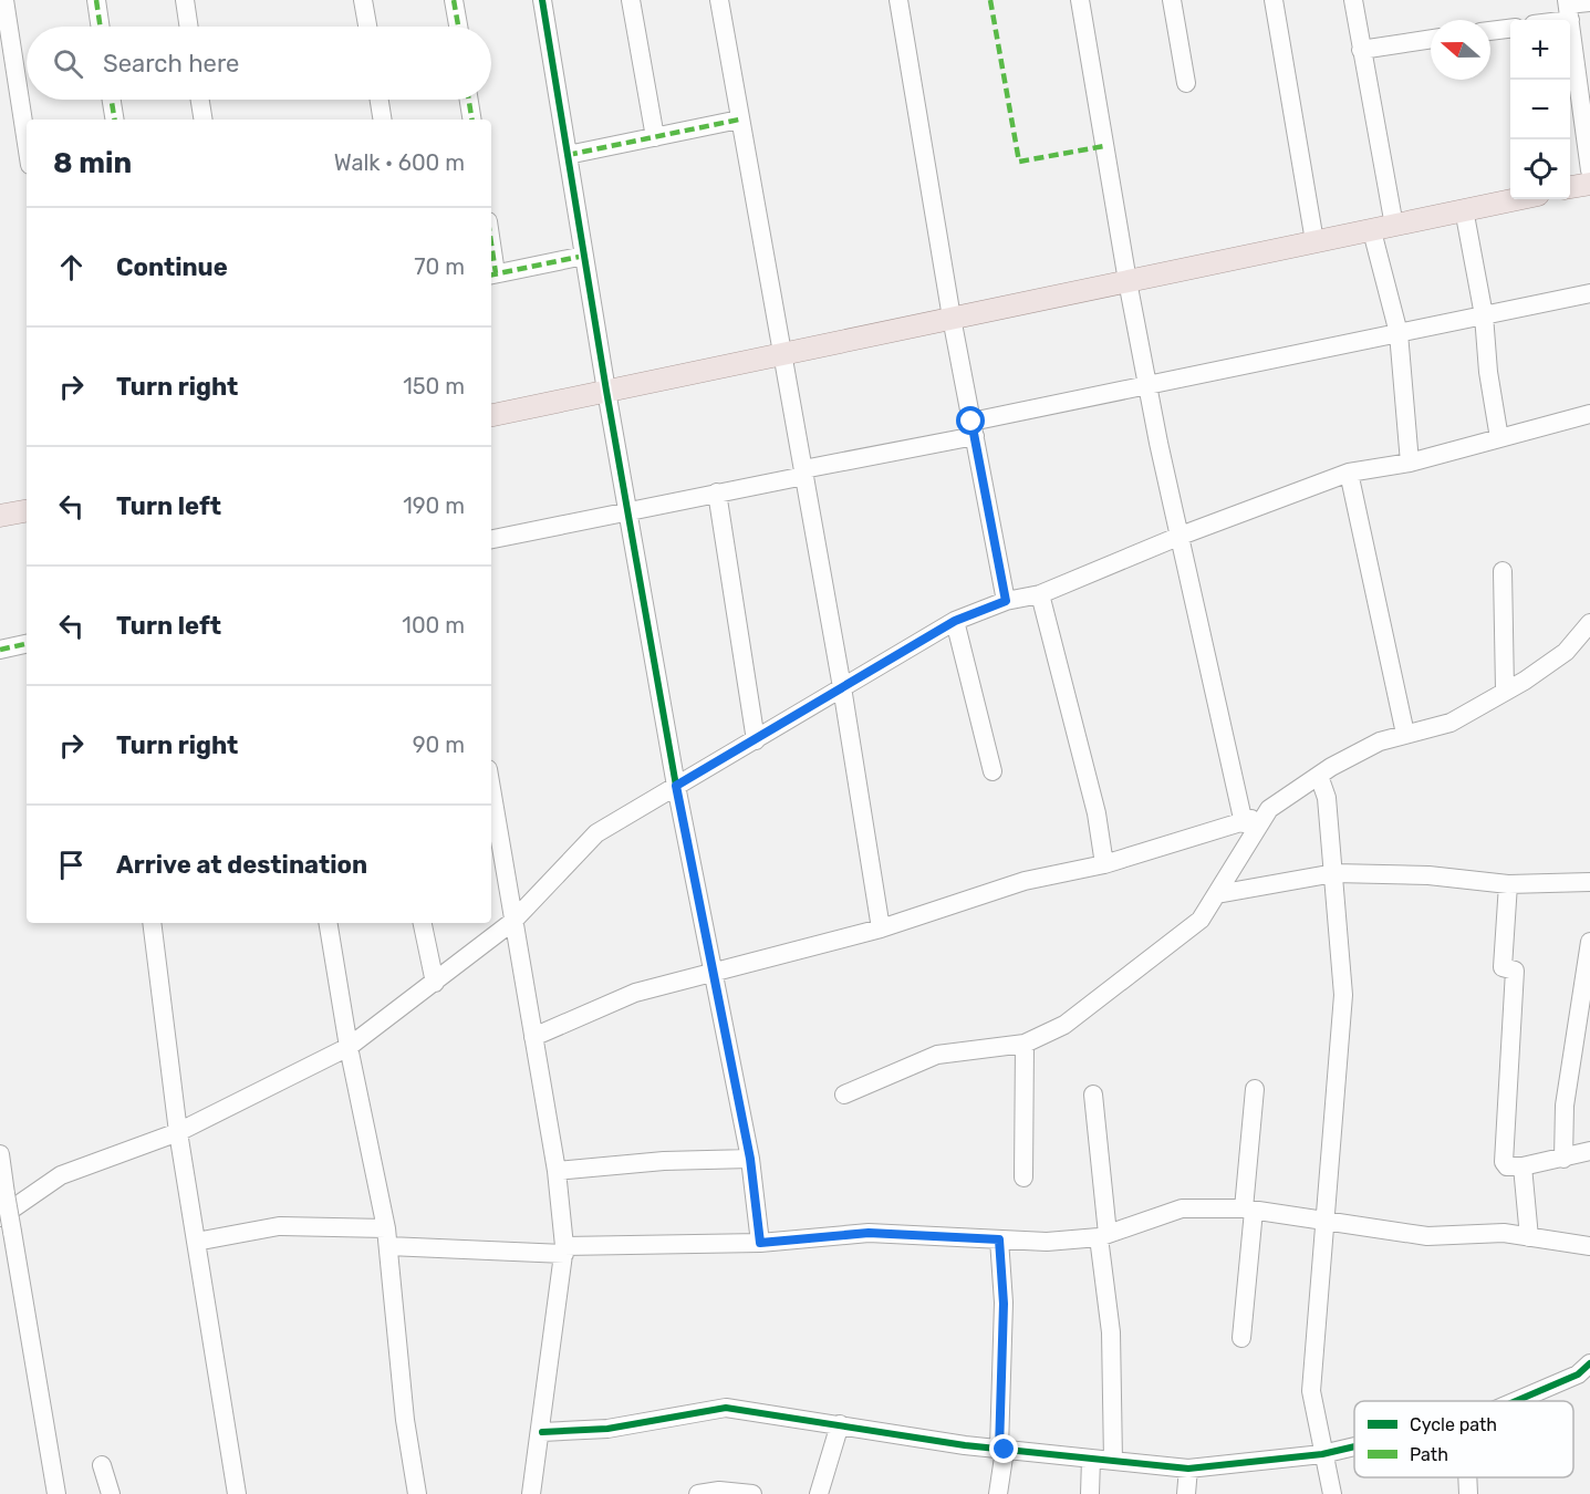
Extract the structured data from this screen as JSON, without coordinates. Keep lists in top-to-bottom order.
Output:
{
  "legend": ["Cycle path", "Path"],
  "north": "left",
  "page": {
    "map_buttons": ["+", "−"],
    "search": "Search here",
    "heading": ["8 min", "Walk · 600 m"],
    "list": [
      ["Continue", "70 m"],
      ["Turn right", "150 m"],
      ["Turn left", "190 m"],
      ["Turn left", "100 m"],
      ["Turn right", "90 m"],
      "Arrive at destination"
    ]
  }
}
